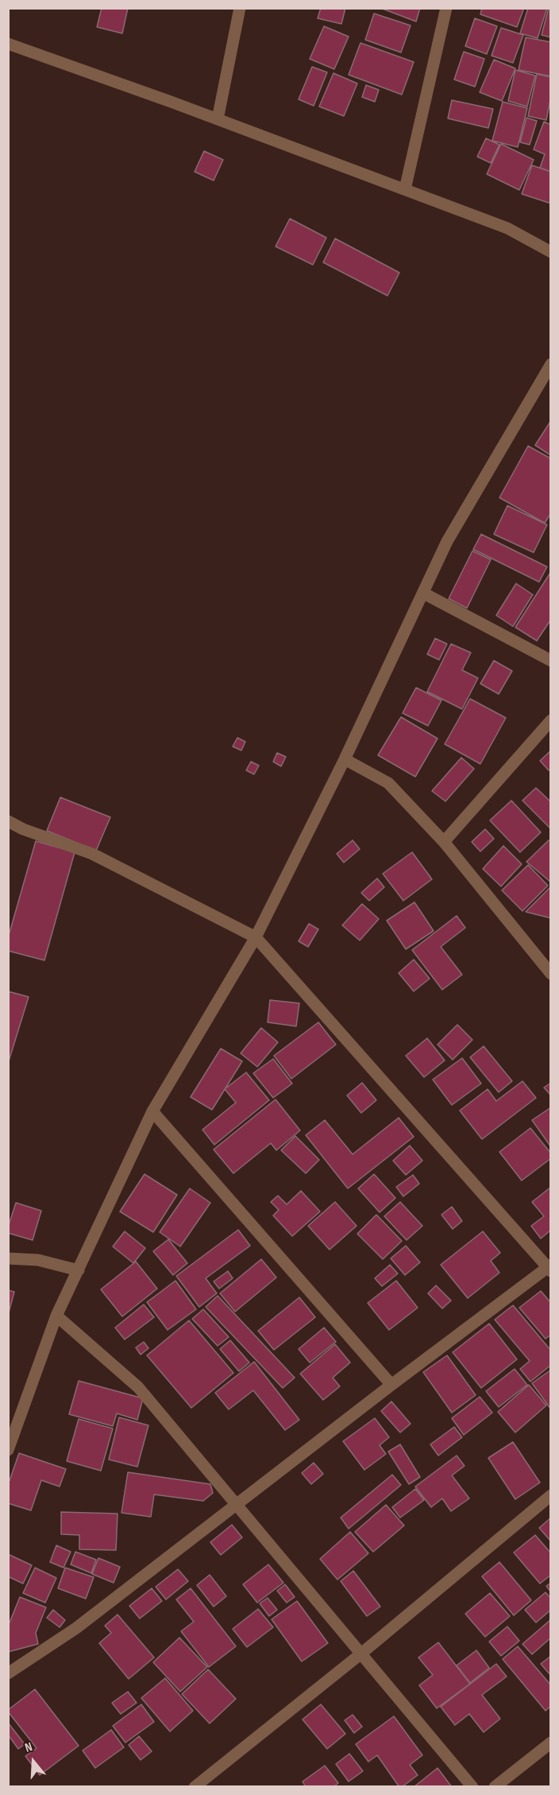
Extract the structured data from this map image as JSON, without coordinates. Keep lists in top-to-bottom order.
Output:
{
  "north": "top"
}
